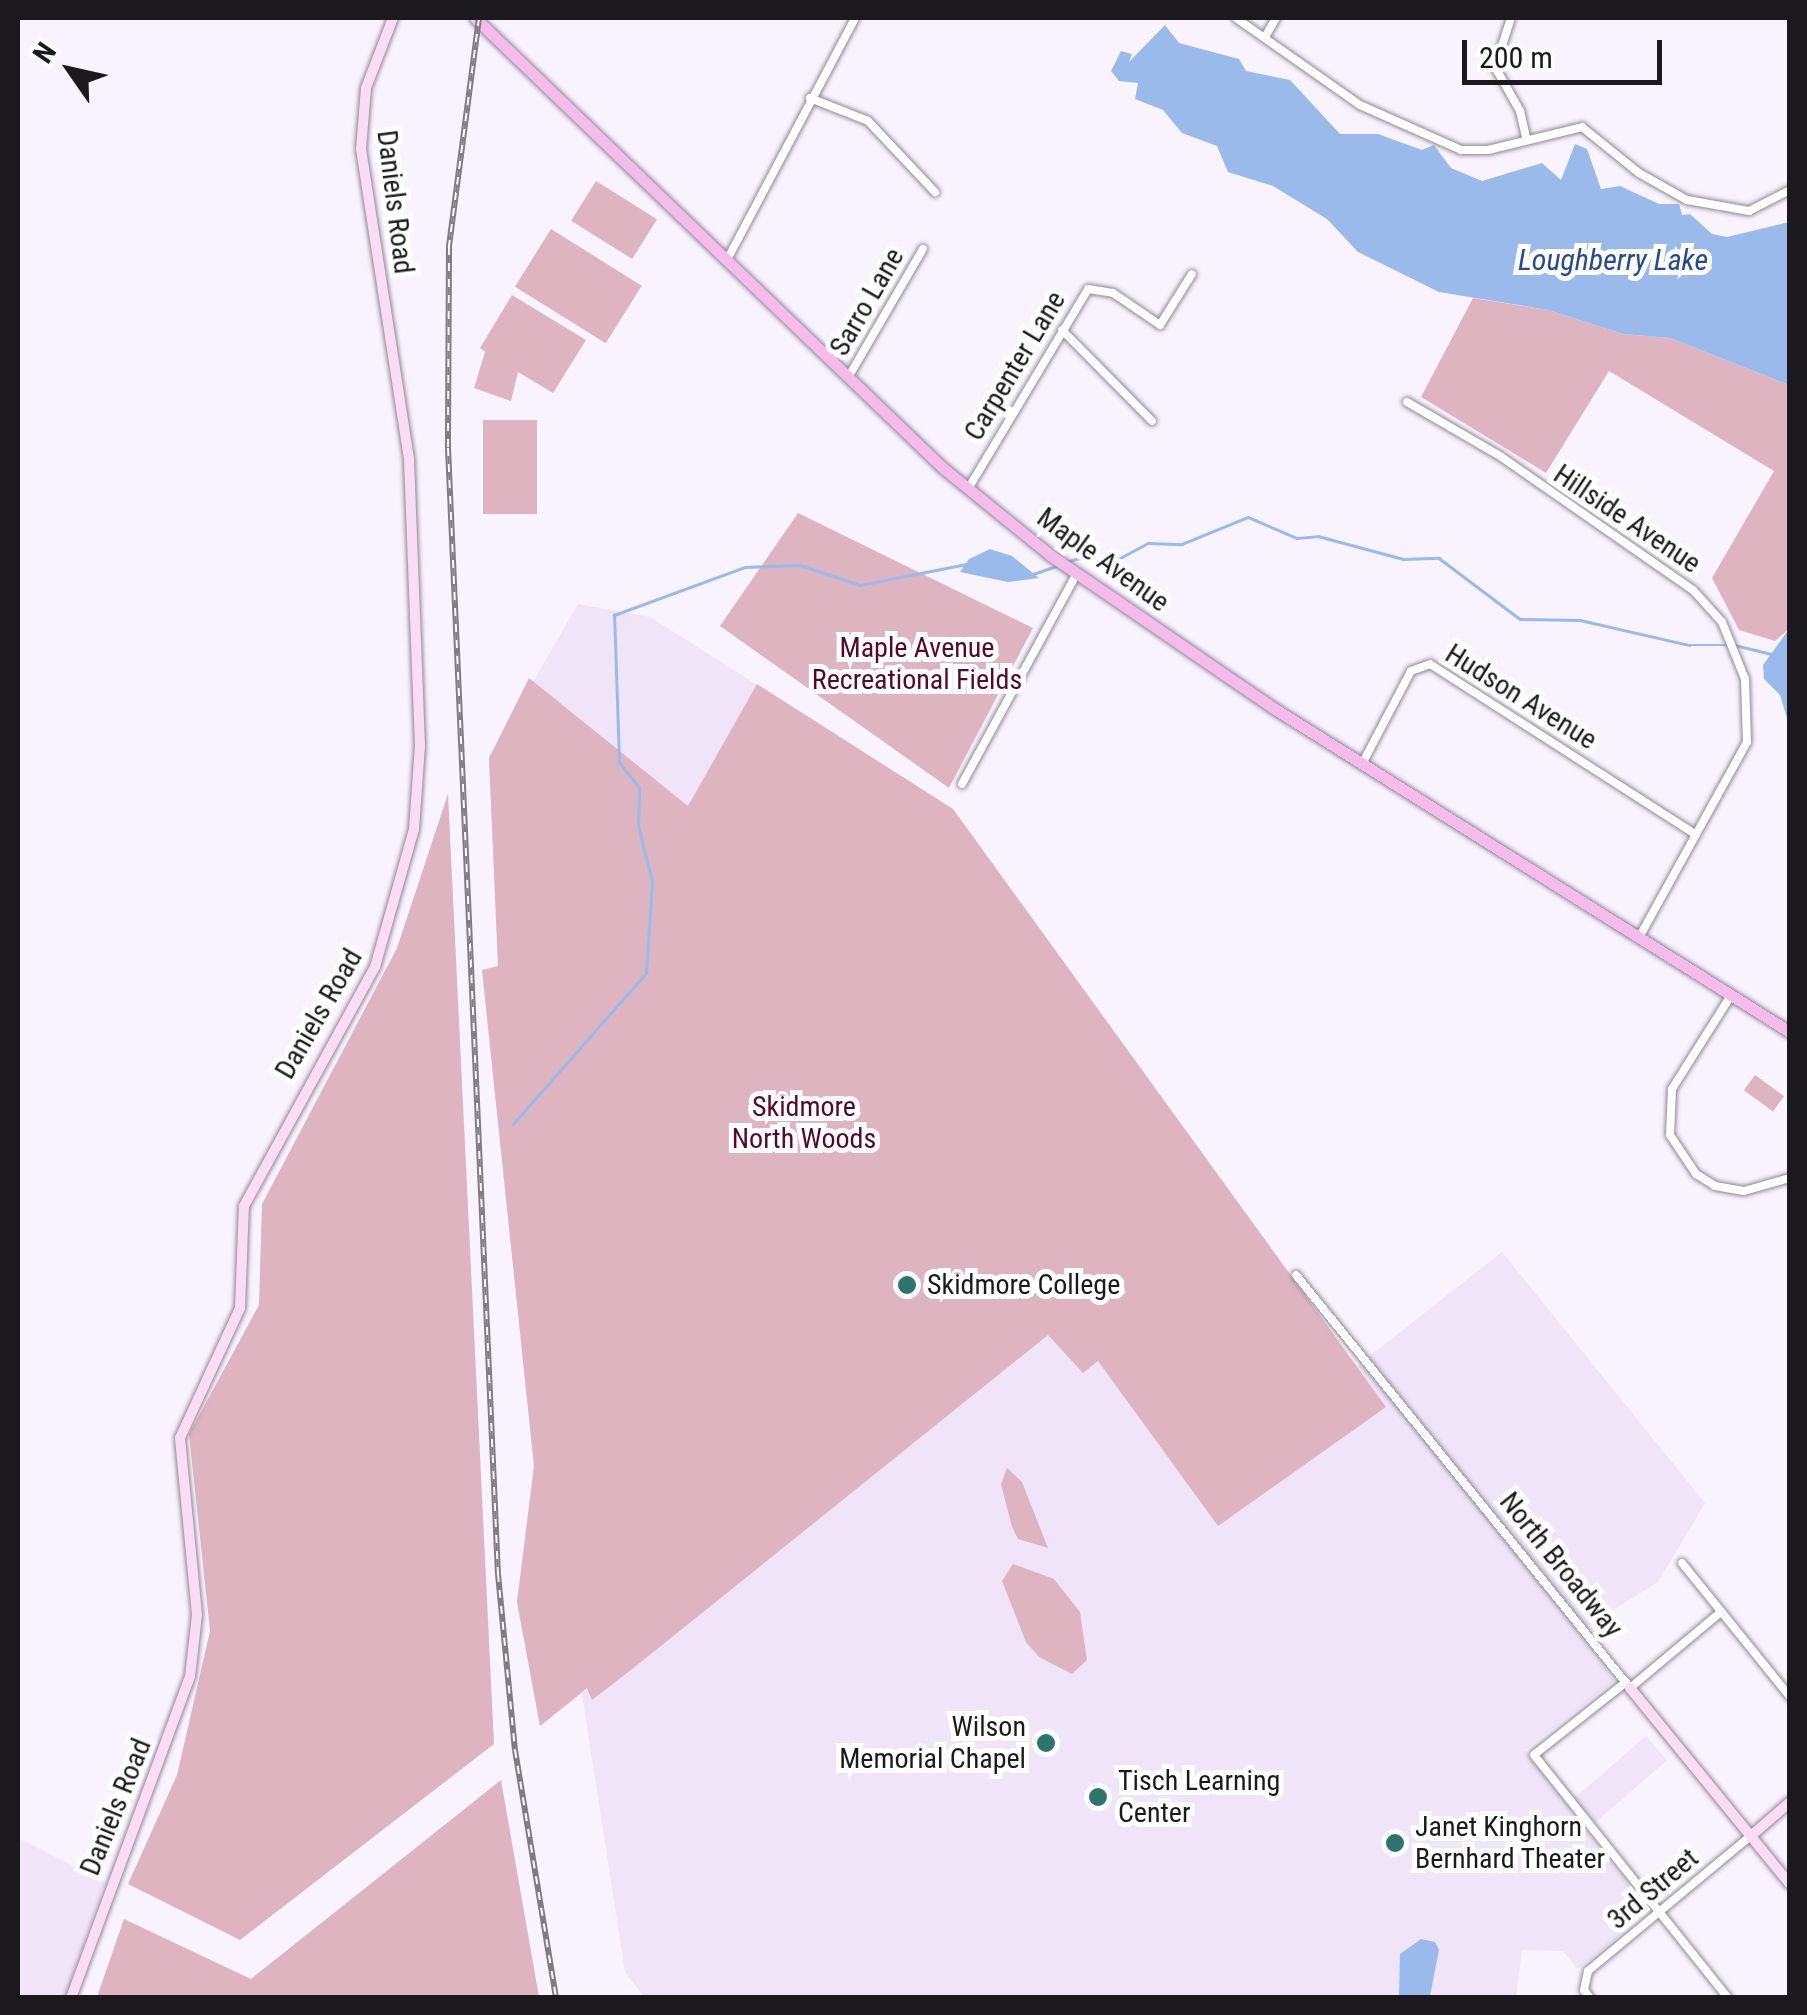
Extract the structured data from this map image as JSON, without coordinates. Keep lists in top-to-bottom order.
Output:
{
  "streets": {
    "main road": ["Maple Avenue"],
    "street": [
      "Daniels Road",
      "Sarro Lane",
      "Carpenter Lane",
      "Hillside Avenue",
      "Hudson Avenue",
      "North Broadway",
      "3rd Street"
    ]
  },
  "crossings": [
    ["Sarro Lane", "Maple Avenue"],
    ["Carpenter Lane", "Maple Avenue"],
    ["Hillside Avenue", "Maple Avenue"],
    ["Hillside Avenue", "Hudson Avenue"],
    ["Maple Avenue", "Hudson Avenue"],
    ["North Broadway", "3rd Street"]
  ],
  "water": ["Loughberry Lake"],
  "parks": ["Maple Avenue Recreational Fields", "Skidmore North Woods"],
  "places": [
    "Skidmore College",
    "Wilson Memorial Chapel",
    "Tisch Learning Center",
    "Janet Kinghorn Bernhard Theater"
  ],
  "scale_bar": "200 m",
  "north": "top left"
}
